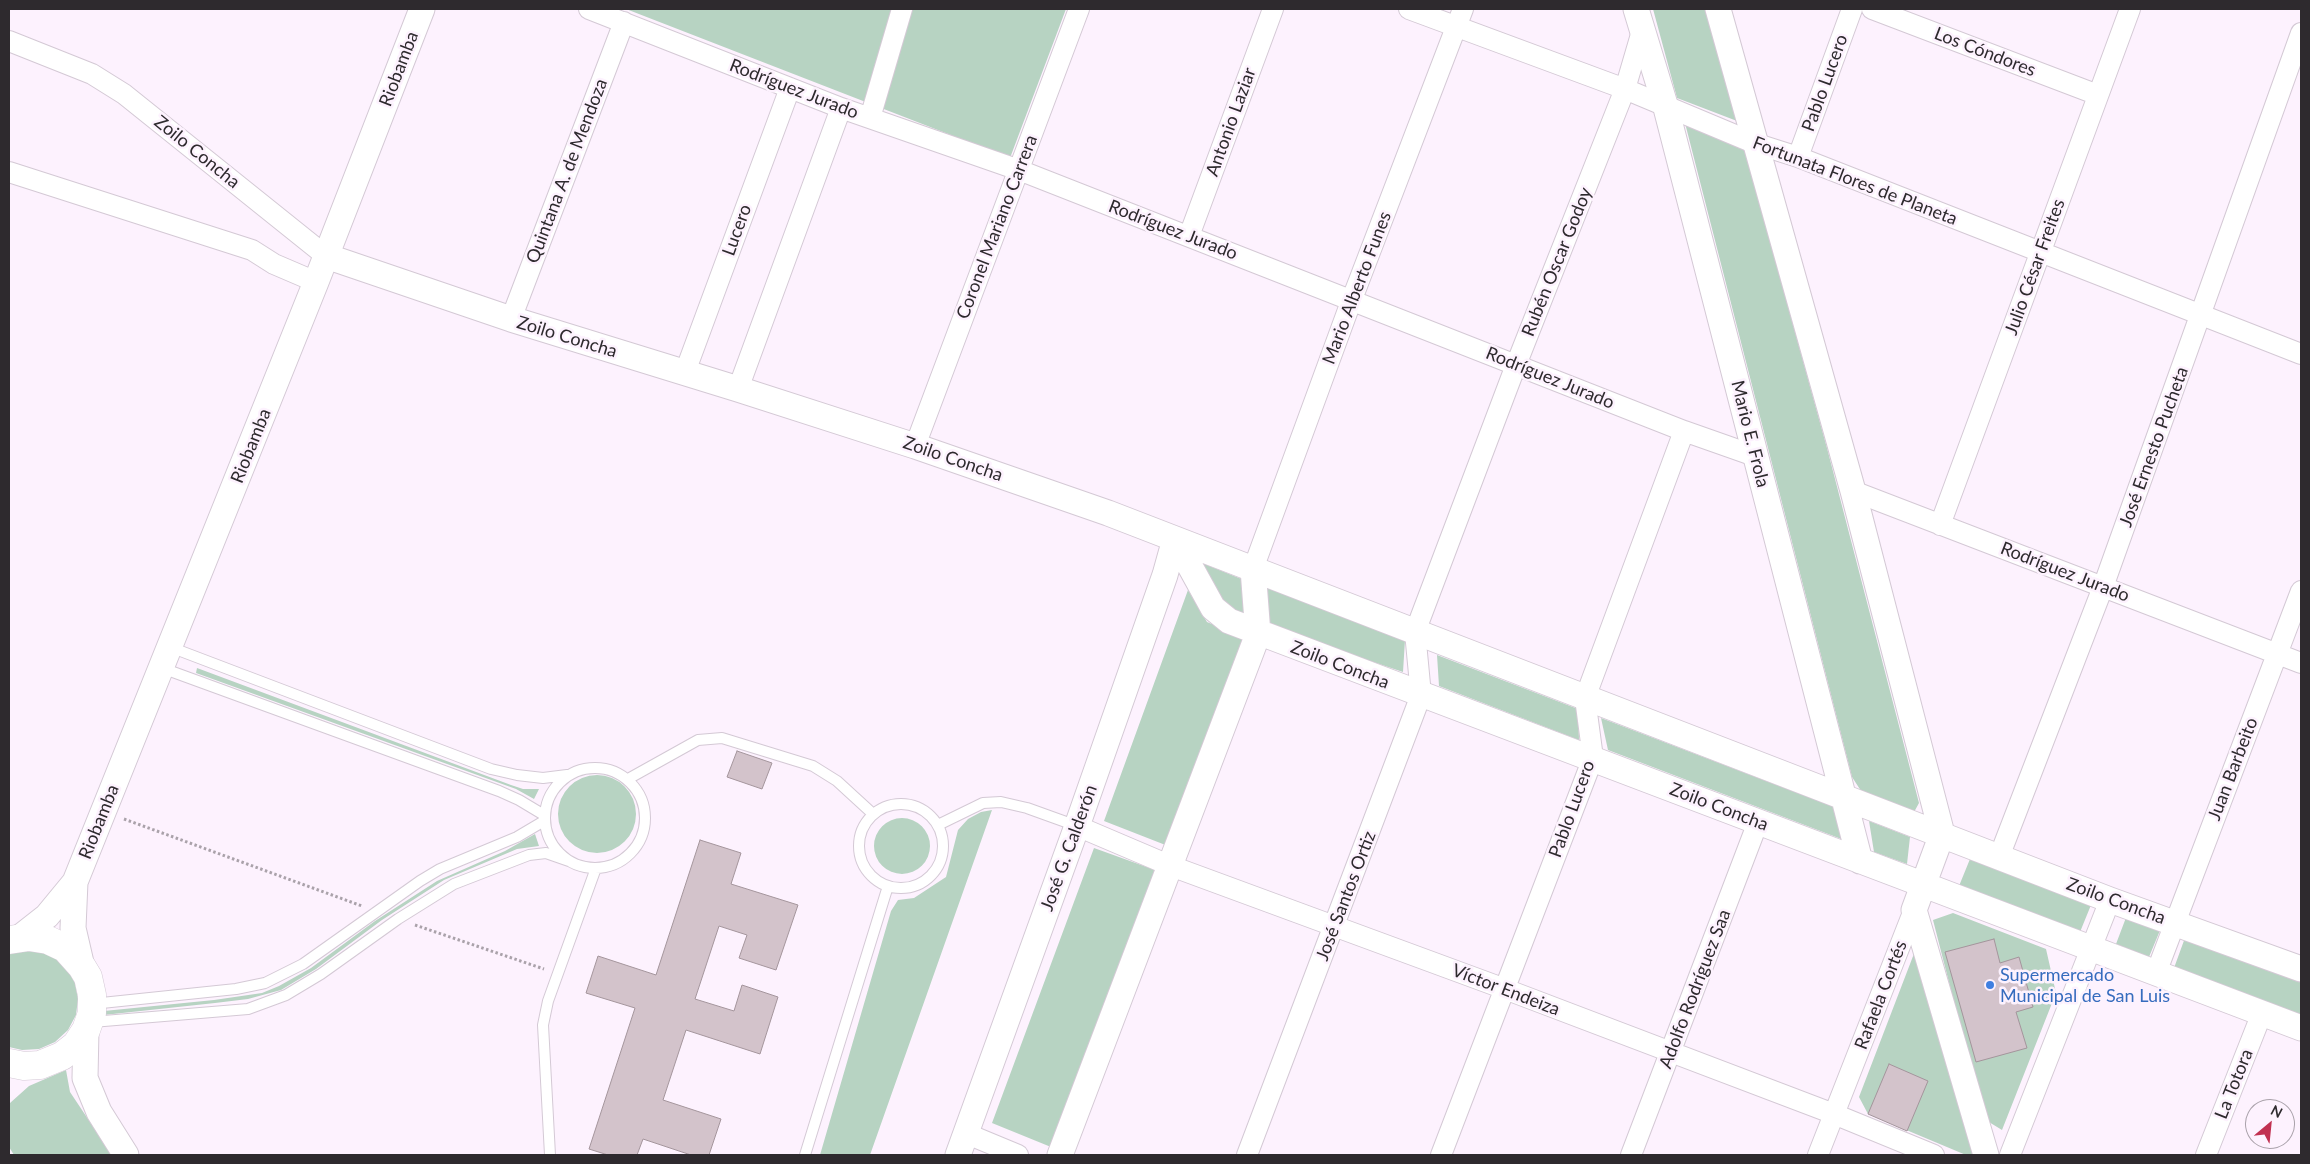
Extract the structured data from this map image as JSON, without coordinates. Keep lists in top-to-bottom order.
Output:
{
  "streets": {
    "street": [
      "Los Cóndores",
      "Riobamba",
      "Pablo Lucero",
      "Rodríguez Jurado",
      "Antonio Laziar",
      "Zoilo Concha",
      "Quintana A. de Mendoza",
      "Fortunata Flores de Planeta",
      "Coronel Mariano Carrera",
      "Lucero",
      "Rubén Oscar Godoy",
      "Julio César Freites",
      "Mario Alberto Funes",
      "Mario E. Frola",
      "José Ernesto Pucheta",
      "Juan Barbeito",
      "José G. Calderón",
      "José Santos Ortiz",
      "Adolfo Rodríguez Saa",
      "Víctor Endeiza",
      "Rafaela Cortés",
      "La Totora"
    ]
  },
  "crossings": [
    ["Los Cóndores", "Julio César Freites"],
    ["Riobamba", "Zoilo Concha"],
    ["Pablo Lucero", "Rodríguez Jurado"],
    ["Pablo Lucero", "Zoilo Concha"],
    ["Pablo Lucero", "Fortunata Flores de Planeta"],
    ["Pablo Lucero", "Víctor Endeiza"],
    ["Rodríguez Jurado", "Antonio Laziar"],
    ["Rodríguez Jurado", "Quintana A. de Mendoza"],
    ["Rodríguez Jurado", "Coronel Mariano Carrera"],
    ["Rodríguez Jurado", "Lucero"],
    ["Rodríguez Jurado", "Rubén Oscar Godoy"],
    ["Rodríguez Jurado", "Julio César Freites"],
    ["Rodríguez Jurado", "Mario Alberto Funes"],
    ["Rodríguez Jurado", "Mario E. Frola"],
    ["Rodríguez Jurado", "José Ernesto Pucheta"],
    ["Rodríguez Jurado", "Juan Barbeito"],
    ["Zoilo Concha", "Quintana A. de Mendoza"],
    ["Zoilo Concha", "Coronel Mariano Carrera"],
    ["Zoilo Concha", "Lucero"],
    ["Zoilo Concha", "Rubén Oscar Godoy"],
    ["Zoilo Concha", "Mario Alberto Funes"],
    ["Zoilo Concha", "Mario E. Frola"],
    ["Zoilo Concha", "José Ernesto Pucheta"],
    ["Zoilo Concha", "Juan Barbeito"],
    ["Zoilo Concha", "José G. Calderón"],
    ["Zoilo Concha", "José Santos Ortiz"],
    ["Zoilo Concha", "Adolfo Rodríguez Saa"],
    ["Zoilo Concha", "Rafaela Cortés"],
    ["Zoilo Concha", "La Totora"],
    ["Fortunata Flores de Planeta", "Rubén Oscar Godoy"],
    ["Fortunata Flores de Planeta", "Julio César Freites"],
    ["Fortunata Flores de Planeta", "Mario Alberto Funes"],
    ["Fortunata Flores de Planeta", "Mario E. Frola"],
    ["Fortunata Flores de Planeta", "José Ernesto Pucheta"],
    ["Rubén Oscar Godoy", "Mario E. Frola"],
    ["Rubén Oscar Godoy", "José Santos Ortiz"],
    ["José G. Calderón", "Víctor Endeiza"],
    ["José Santos Ortiz", "Víctor Endeiza"],
    ["Adolfo Rodríguez Saa", "Víctor Endeiza"],
    ["Víctor Endeiza", "Rafaela Cortés"]
  ],
  "places": ["Supermercado Municipal de San Luis"],
  "north": "top right"
}
